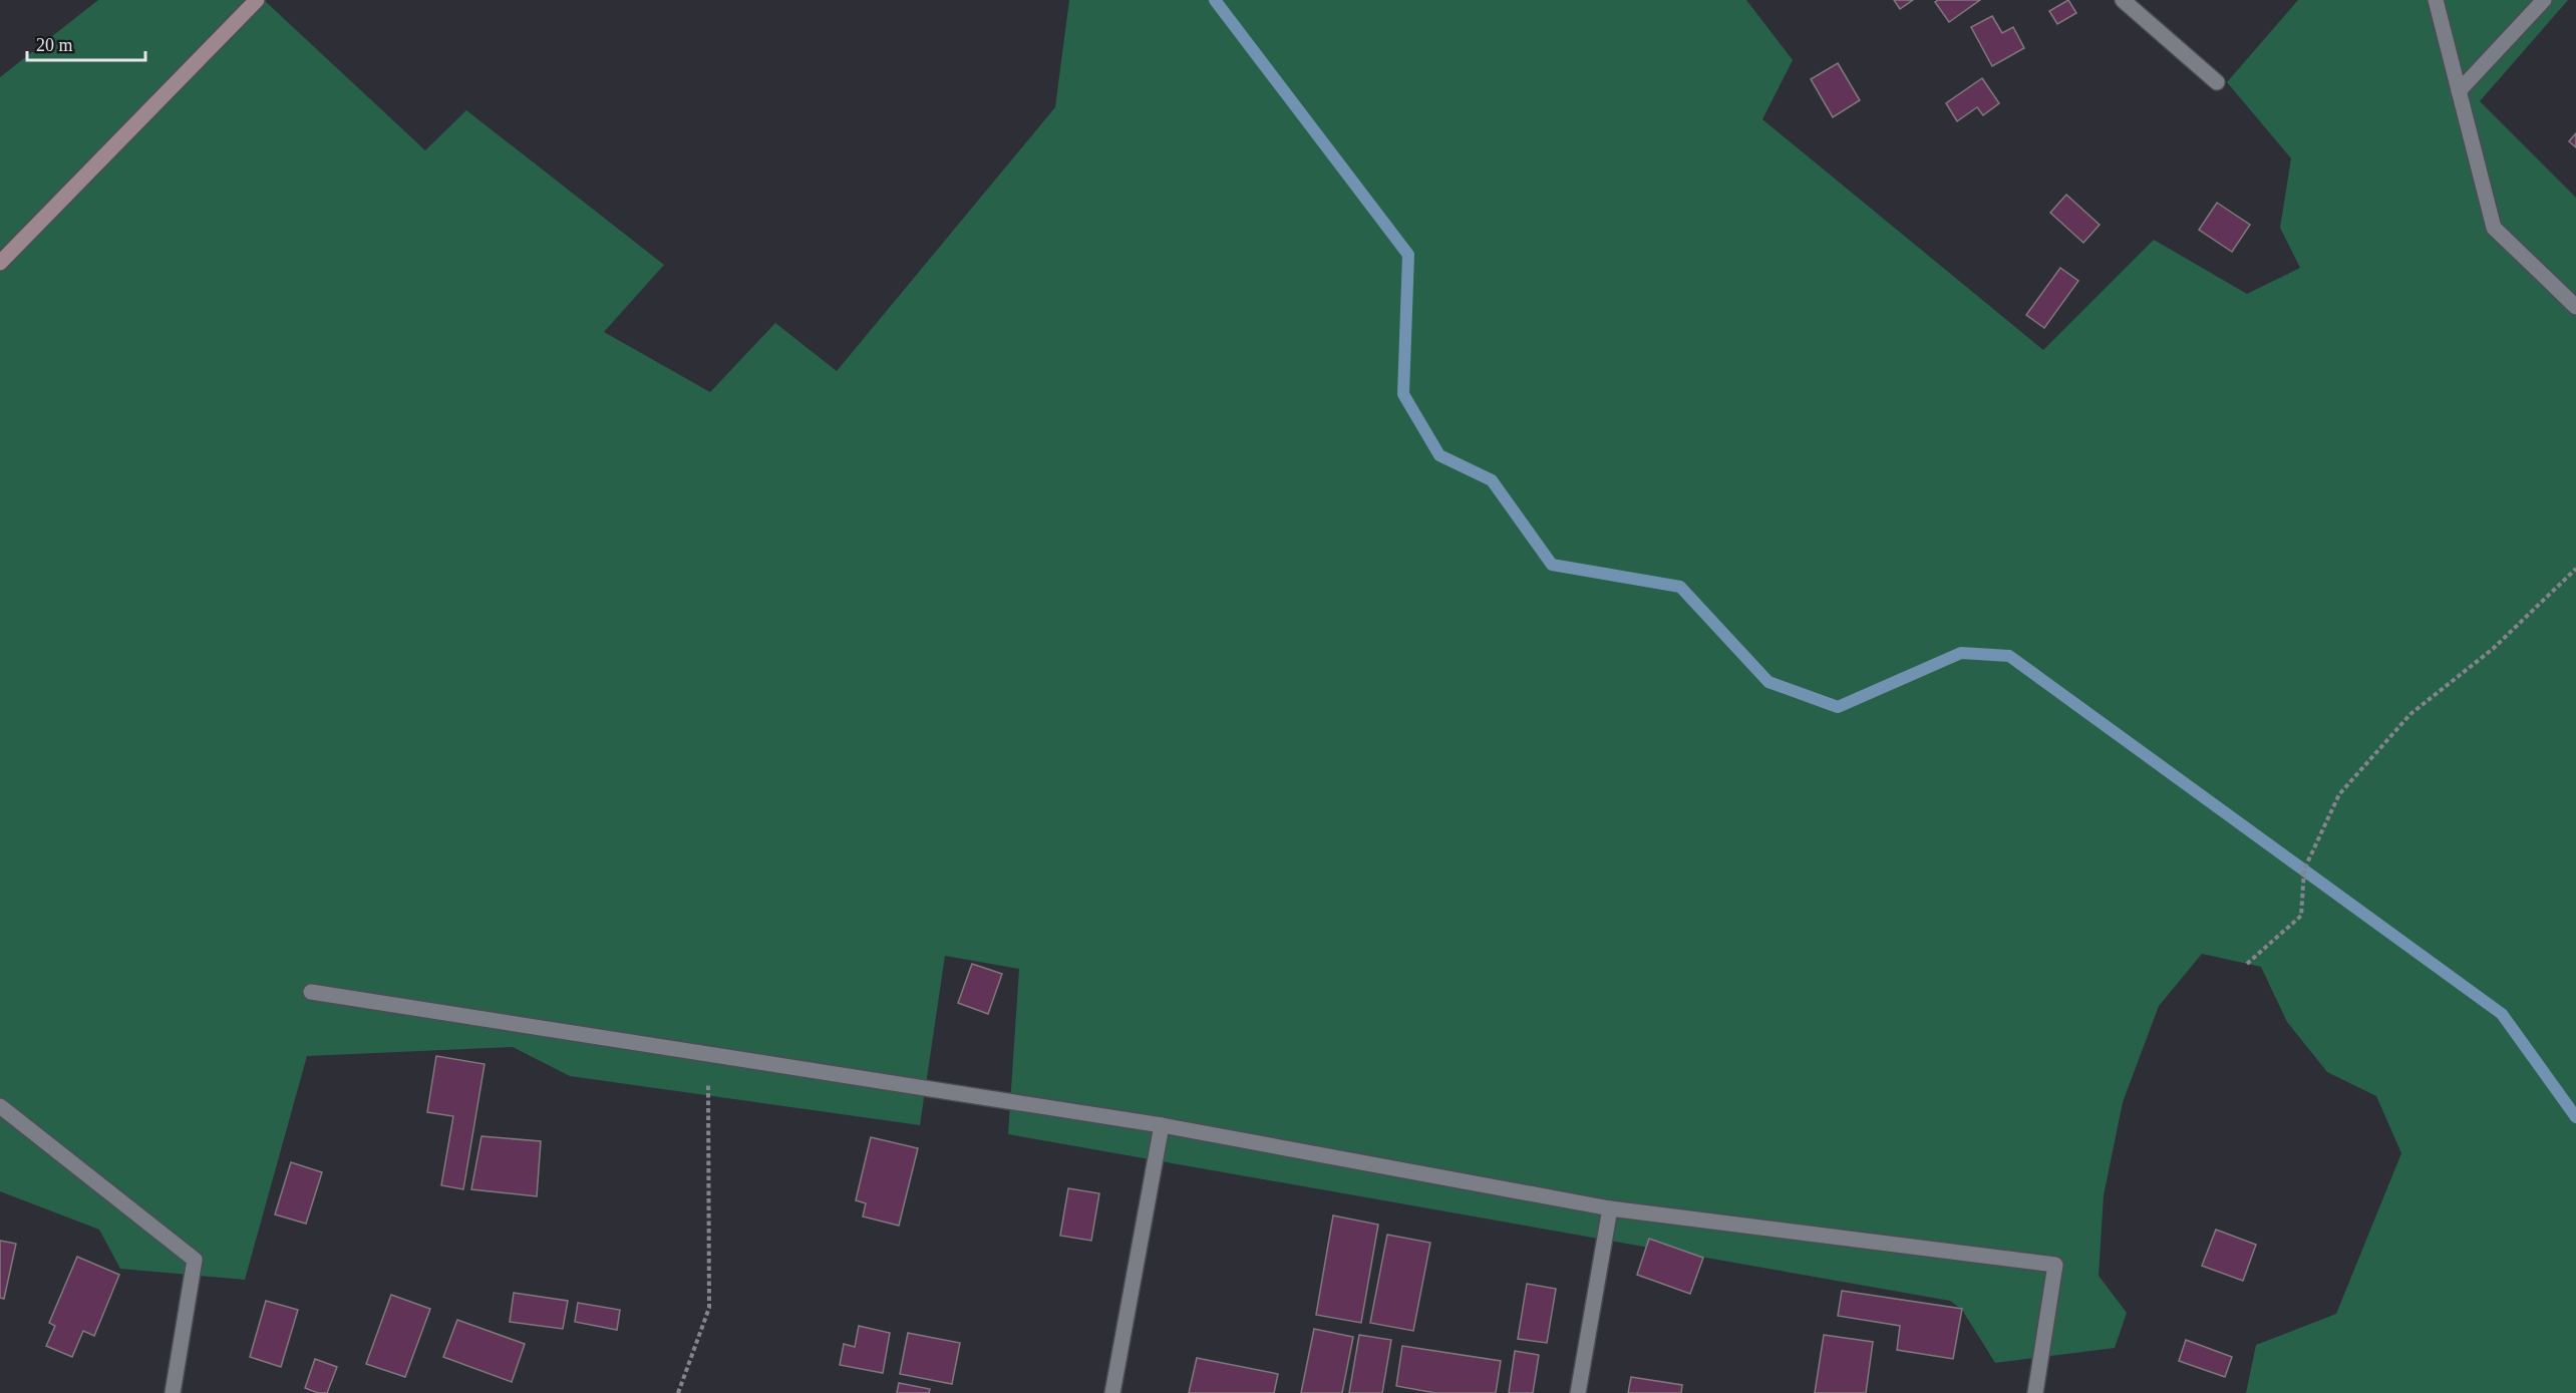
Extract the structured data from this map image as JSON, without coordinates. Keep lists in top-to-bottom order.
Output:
{
  "scale_bar": "20 m"
}
